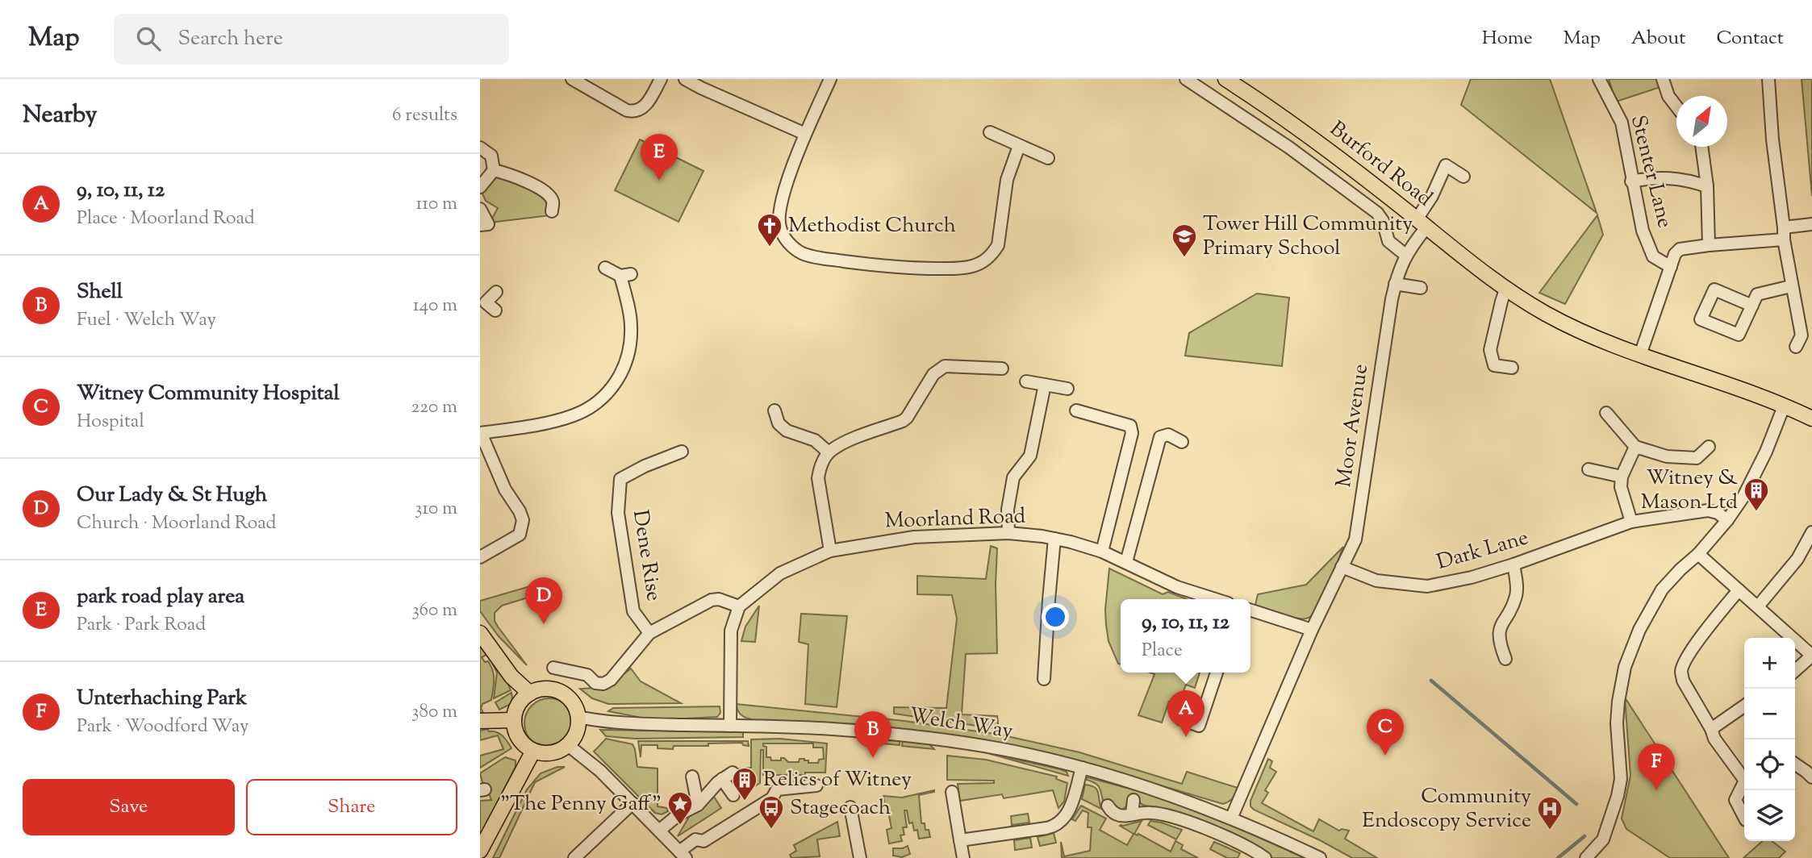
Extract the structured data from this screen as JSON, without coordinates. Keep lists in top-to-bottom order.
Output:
{
  "streets": {
    "main road": ["Burford Road"],
    "street": [
      "Stenter Lane",
      "Moor Avenue",
      "Moorland Road",
      "Dark Lane",
      "Dene Rise",
      "Welch Way"
    ]
  },
  "crossings": [
    ["Burford Road", "Moor Avenue"],
    ["Moor Avenue", "Dark Lane"]
  ],
  "places": {
    "church": ["Methodist Church"],
    "school or university": ["Tower Hill Community Primary School"],
    "building": ["Witney & Mason Ltd", "Relics of Witney"],
    "place": ["\"The Penny Gaff\""],
    "bus stop": ["Stagecoach"],
    "hospital": ["Community Endoscopy Service"]
  },
  "north": "top right",
  "page": {
    "header": "Map",
    "search": "Search here",
    "nav": [
      "Home",
      "Map",
      "About",
      "Contact"
    ],
    "heading": ["Nearby", "6 results"],
    "pins": [
      "E",
      "D",
      "A",
      "C",
      "B",
      "F"
    ],
    "list": [
      {
        "mark": "A",
        "name": "9, 10, 11, 12",
        "note": "Place · Moorland Road",
        "value": "110 m"
      },
      {
        "mark": "B",
        "name": "Shell",
        "note": "Fuel · Welch Way",
        "value": "140 m"
      },
      {
        "mark": "C",
        "name": "Witney Community Hospital",
        "note": "Hospital",
        "value": "220 m"
      },
      {
        "mark": "D",
        "name": "Our Lady & St Hugh",
        "note": "Church · Moorland Road",
        "value": "310 m"
      },
      {
        "mark": "E",
        "name": "park road play area",
        "note": "Park · Park Road",
        "value": "360 m"
      },
      {
        "mark": "F",
        "name": "Unterhaching Park",
        "note": "Park · Woodford Way",
        "value": "380 m"
      }
    ],
    "popup": ["9, 10, 11, 12", "Place"],
    "map_buttons": ["+", "−"],
    "buttons": ["Save", "Share"]
  }
}
